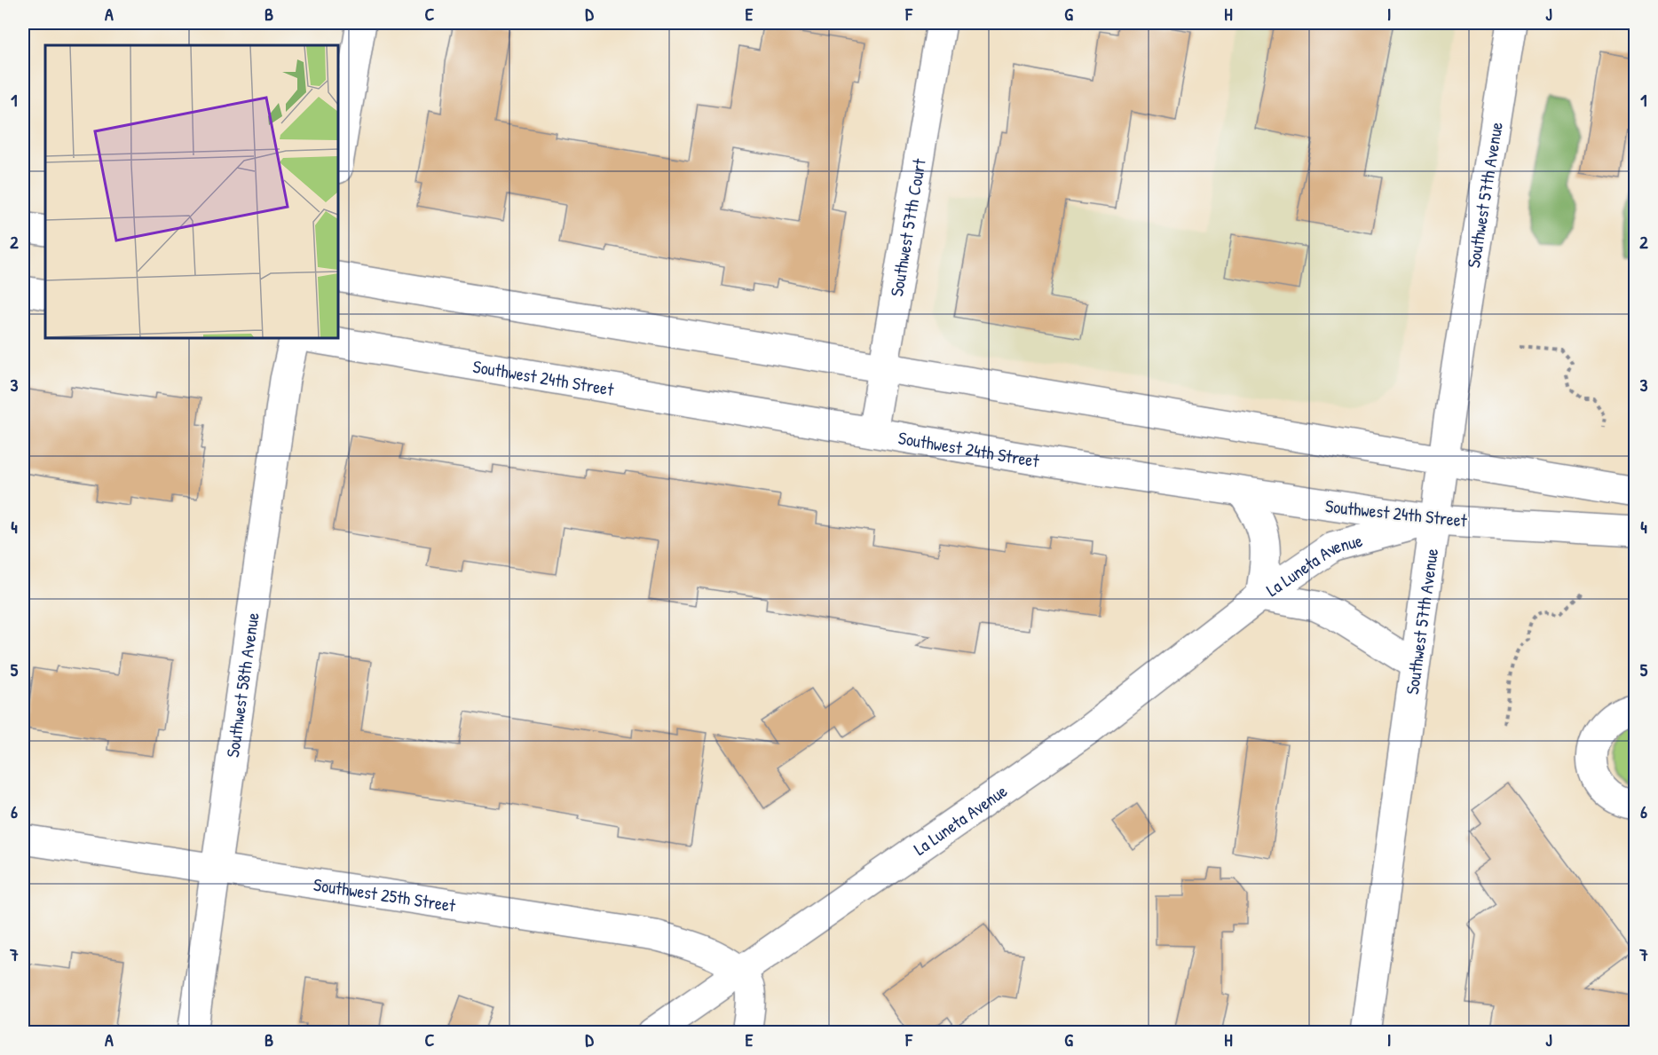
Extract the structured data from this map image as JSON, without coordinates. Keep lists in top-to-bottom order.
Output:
{
  "streets": {
    "street": [
      "Southwest 57th Avenue",
      "Southwest 57th Court",
      "Southwest 24th Street",
      "La Luneta Avenue",
      "Southwest 58th Avenue",
      "Southwest 25th Street"
    ]
  },
  "crossings": [
    ["Southwest 57th Avenue", "Southwest 24th Street"],
    ["Southwest 57th Avenue", "La Luneta Avenue"],
    ["Southwest 57th Court", "Southwest 24th Street"],
    ["Southwest 24th Street", "La Luneta Avenue"],
    ["La Luneta Avenue", "Southwest 25th Street"],
    ["Southwest 58th Avenue", "Southwest 25th Street"]
  ],
  "grid": {
    "columns": [
      "A",
      "B",
      "C",
      "D",
      "E",
      "F",
      "G",
      "H",
      "I",
      "J"
    ],
    "rows": [
      "1",
      "2",
      "3",
      "4",
      "5",
      "6",
      "7"
    ]
  }
}
